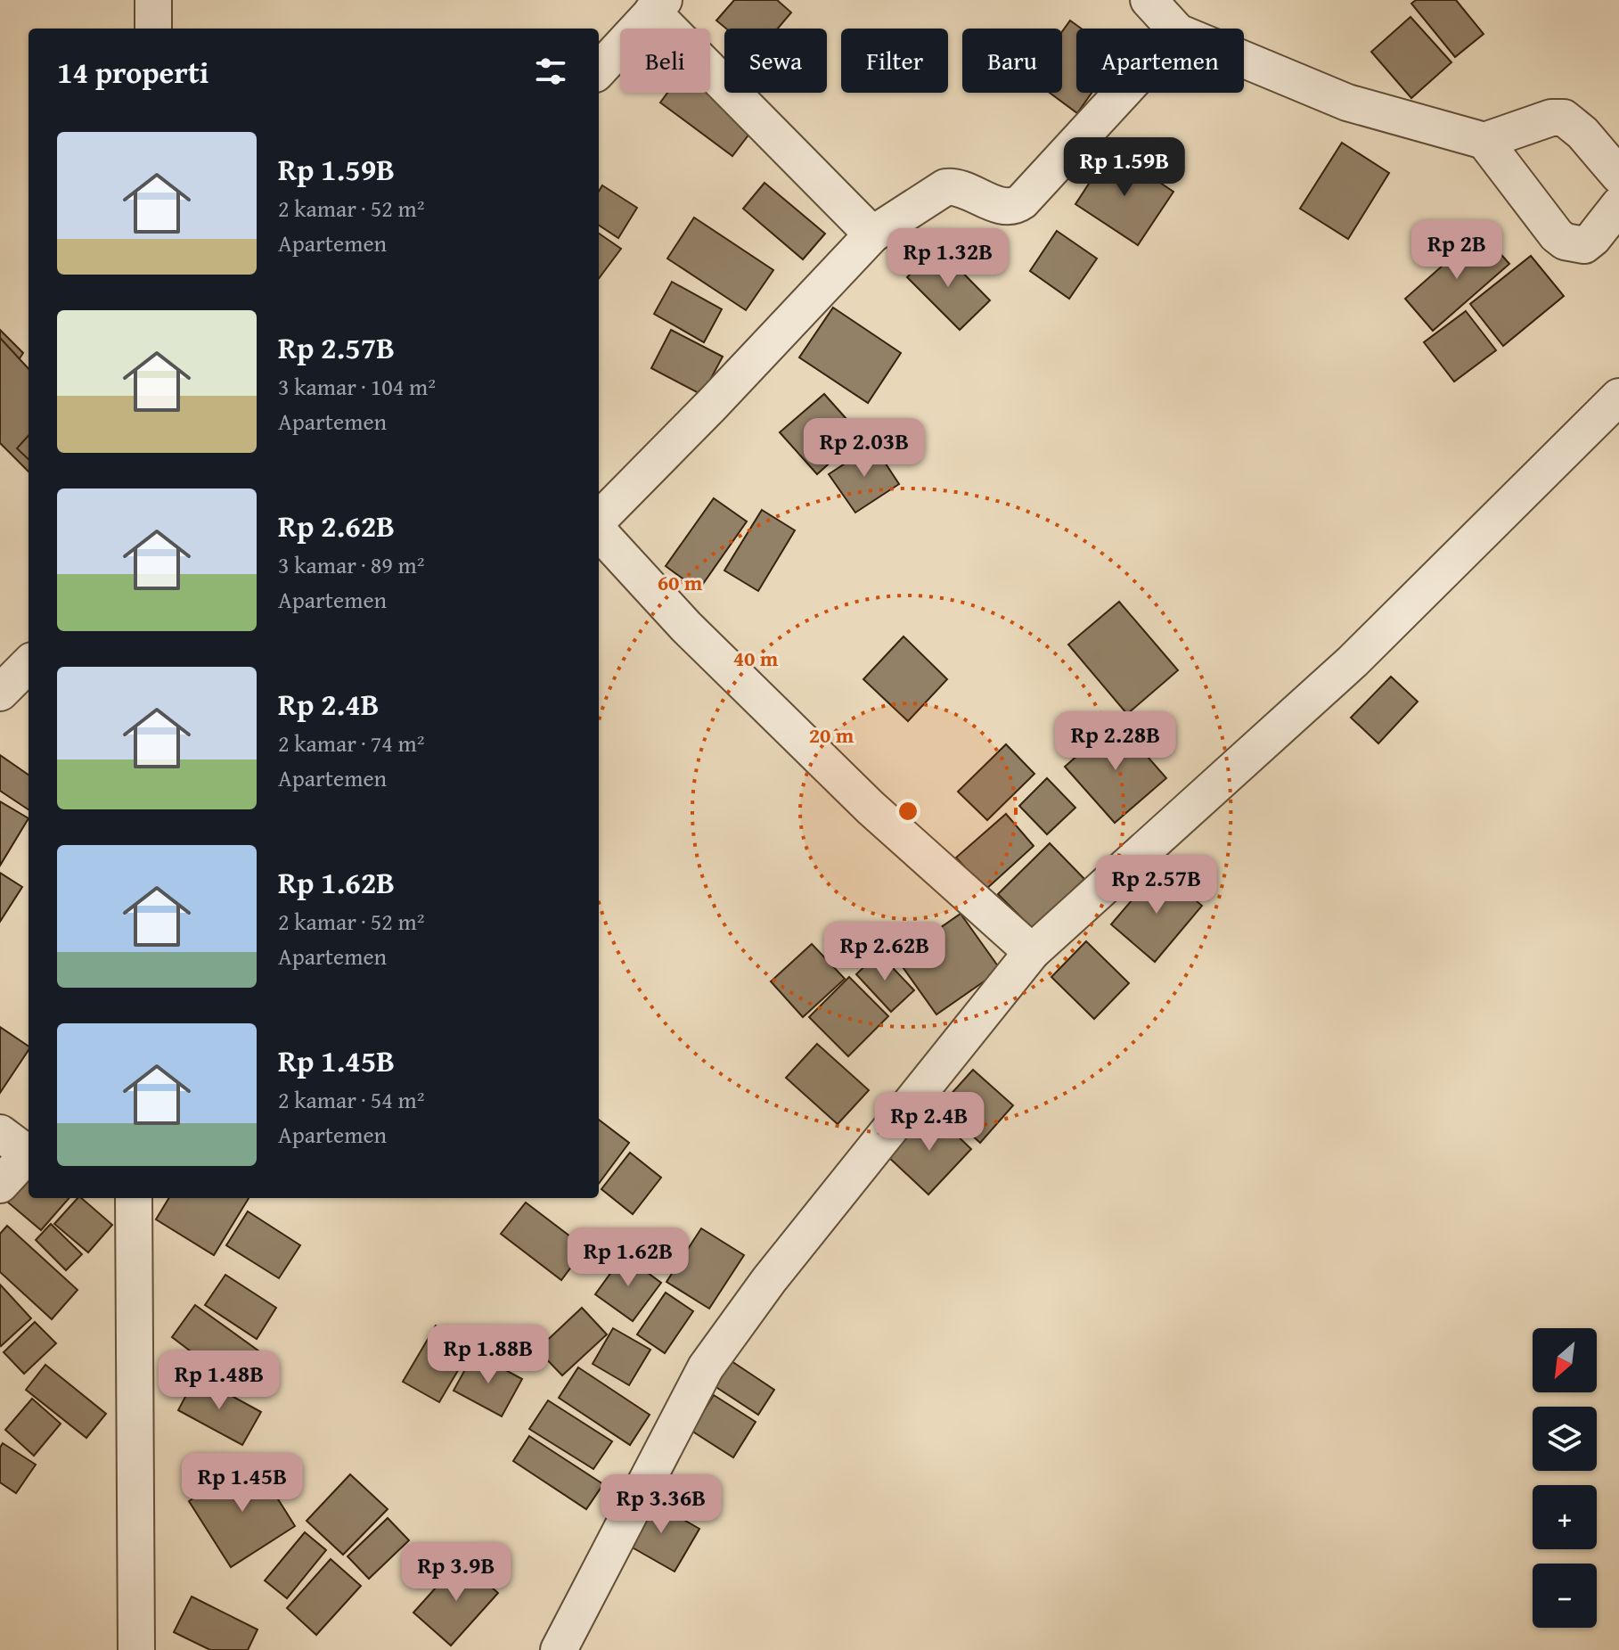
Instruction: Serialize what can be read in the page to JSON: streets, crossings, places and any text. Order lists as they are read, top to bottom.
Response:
{
  "north": "bottom left",
  "page": {
    "chip": [
      "Beli",
      "Sewa",
      "Filter",
      "Baru",
      "Apartemen"
    ],
    "heading": "14 properti",
    "list": [
      {
        "name": "Rp 1.59B",
        "note": "2 kamar · 52 m² · Apartemen"
      },
      {
        "name": "Rp 2.57B",
        "note": "3 kamar · 104 m² · Apartemen"
      },
      {
        "name": "Rp 2.62B",
        "note": "3 kamar · 89 m² · Apartemen"
      },
      {
        "name": "Rp 2.4B",
        "note": "2 kamar · 74 m² · Apartemen"
      },
      {
        "name": "Rp 1.62B",
        "note": "2 kamar · 52 m² · Apartemen"
      },
      {
        "name": "Rp 1.45B",
        "note": "2 kamar · 54 m² · Apartemen"
      }
    ],
    "price": [
      "Rp 1.59B",
      "Rp 2B",
      "Rp 1.32B",
      "Rp 2.03B",
      "Rp 2.28B",
      "Rp 2.57B",
      "Rp 2.62B",
      "Rp 2.4B",
      "Rp 1.62B",
      "Rp 1.88B",
      "Rp 1.48B",
      "Rp 1.45B",
      "Rp 3.36B",
      "Rp 3.9B"
    ],
    "map_buttons": ["+", "−"]
  },
  "rings": ["60 m", "40 m", "20 m"]
}
